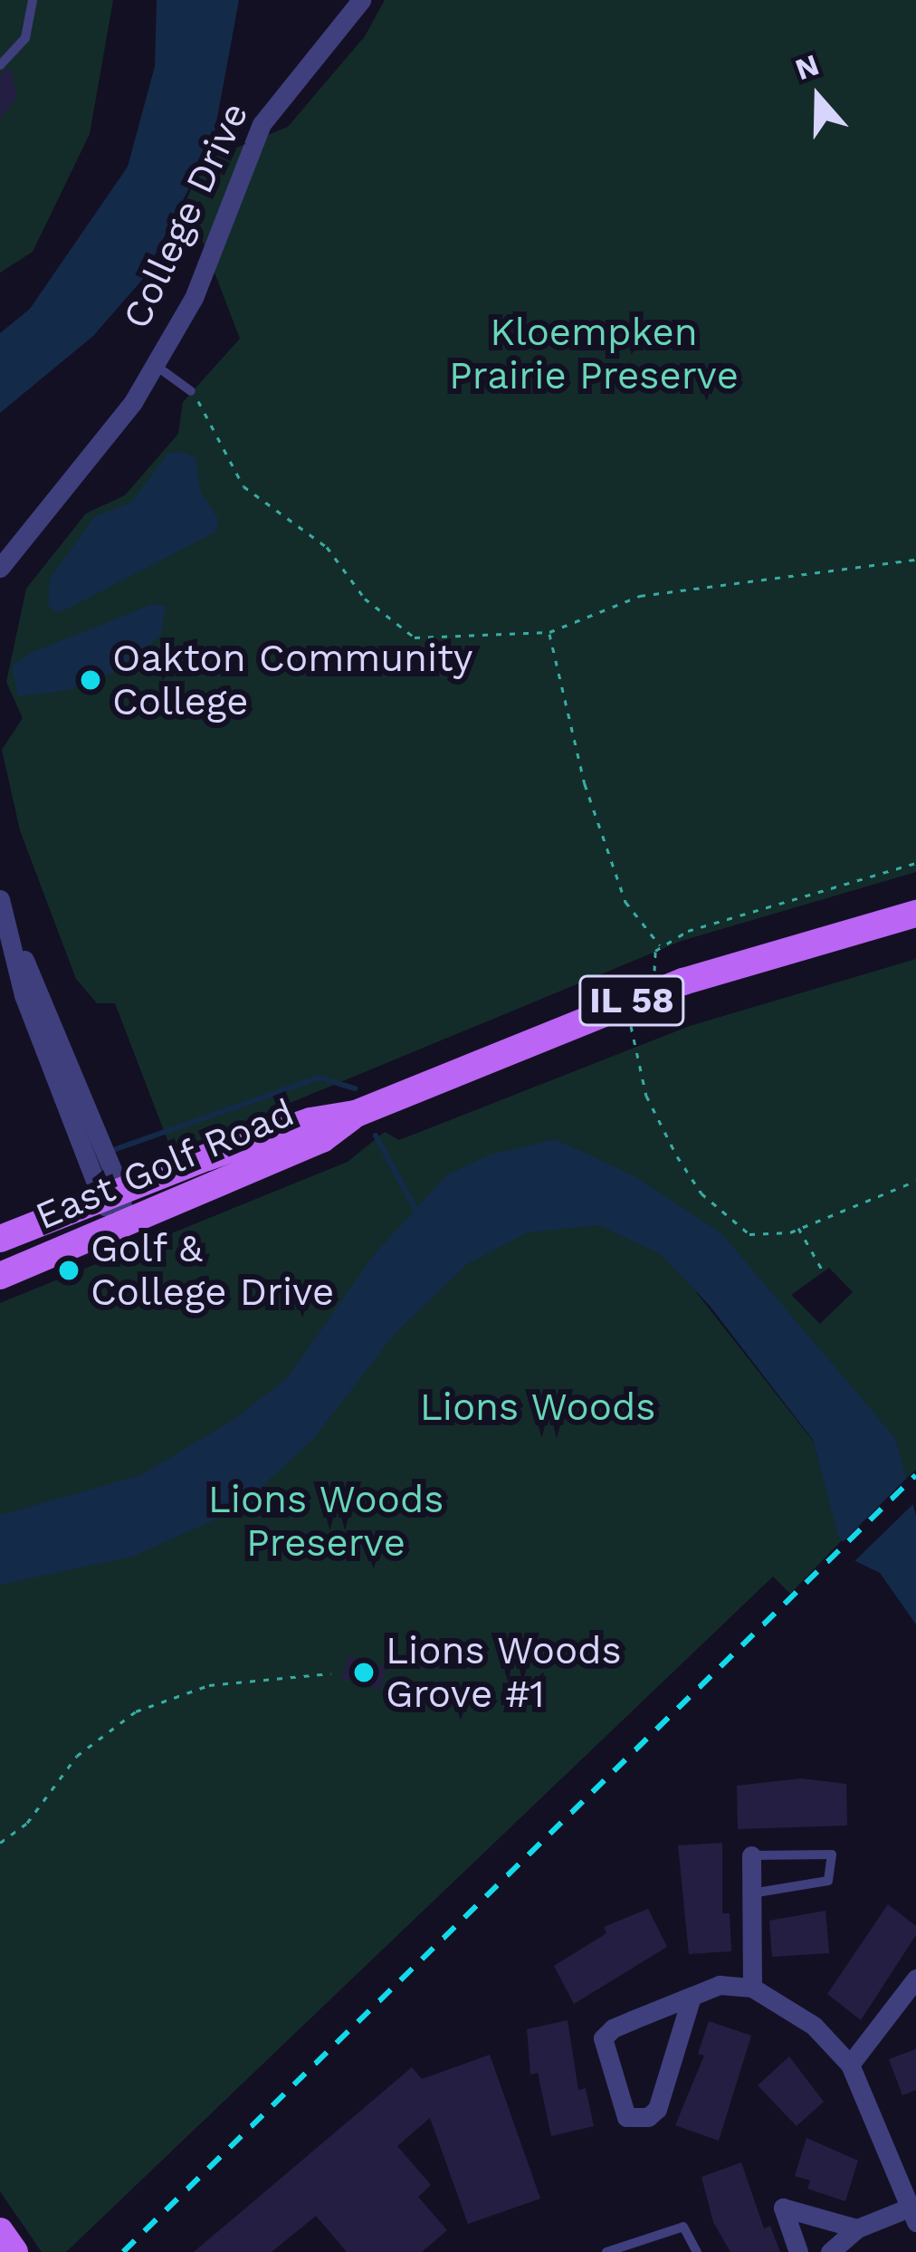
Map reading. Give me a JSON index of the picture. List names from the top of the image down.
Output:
{
  "streets": {
    "main road": ["IL 58", "East Golf Road"],
    "street": ["College Drive"]
  },
  "parks": ["Kloempken Prairie Preserve", "Lions Woods", "Lions Woods Preserve"],
  "places": ["Oakton Community College", "Golf & College Drive", "Lions Woods Grove #1"],
  "north": "top"
}
